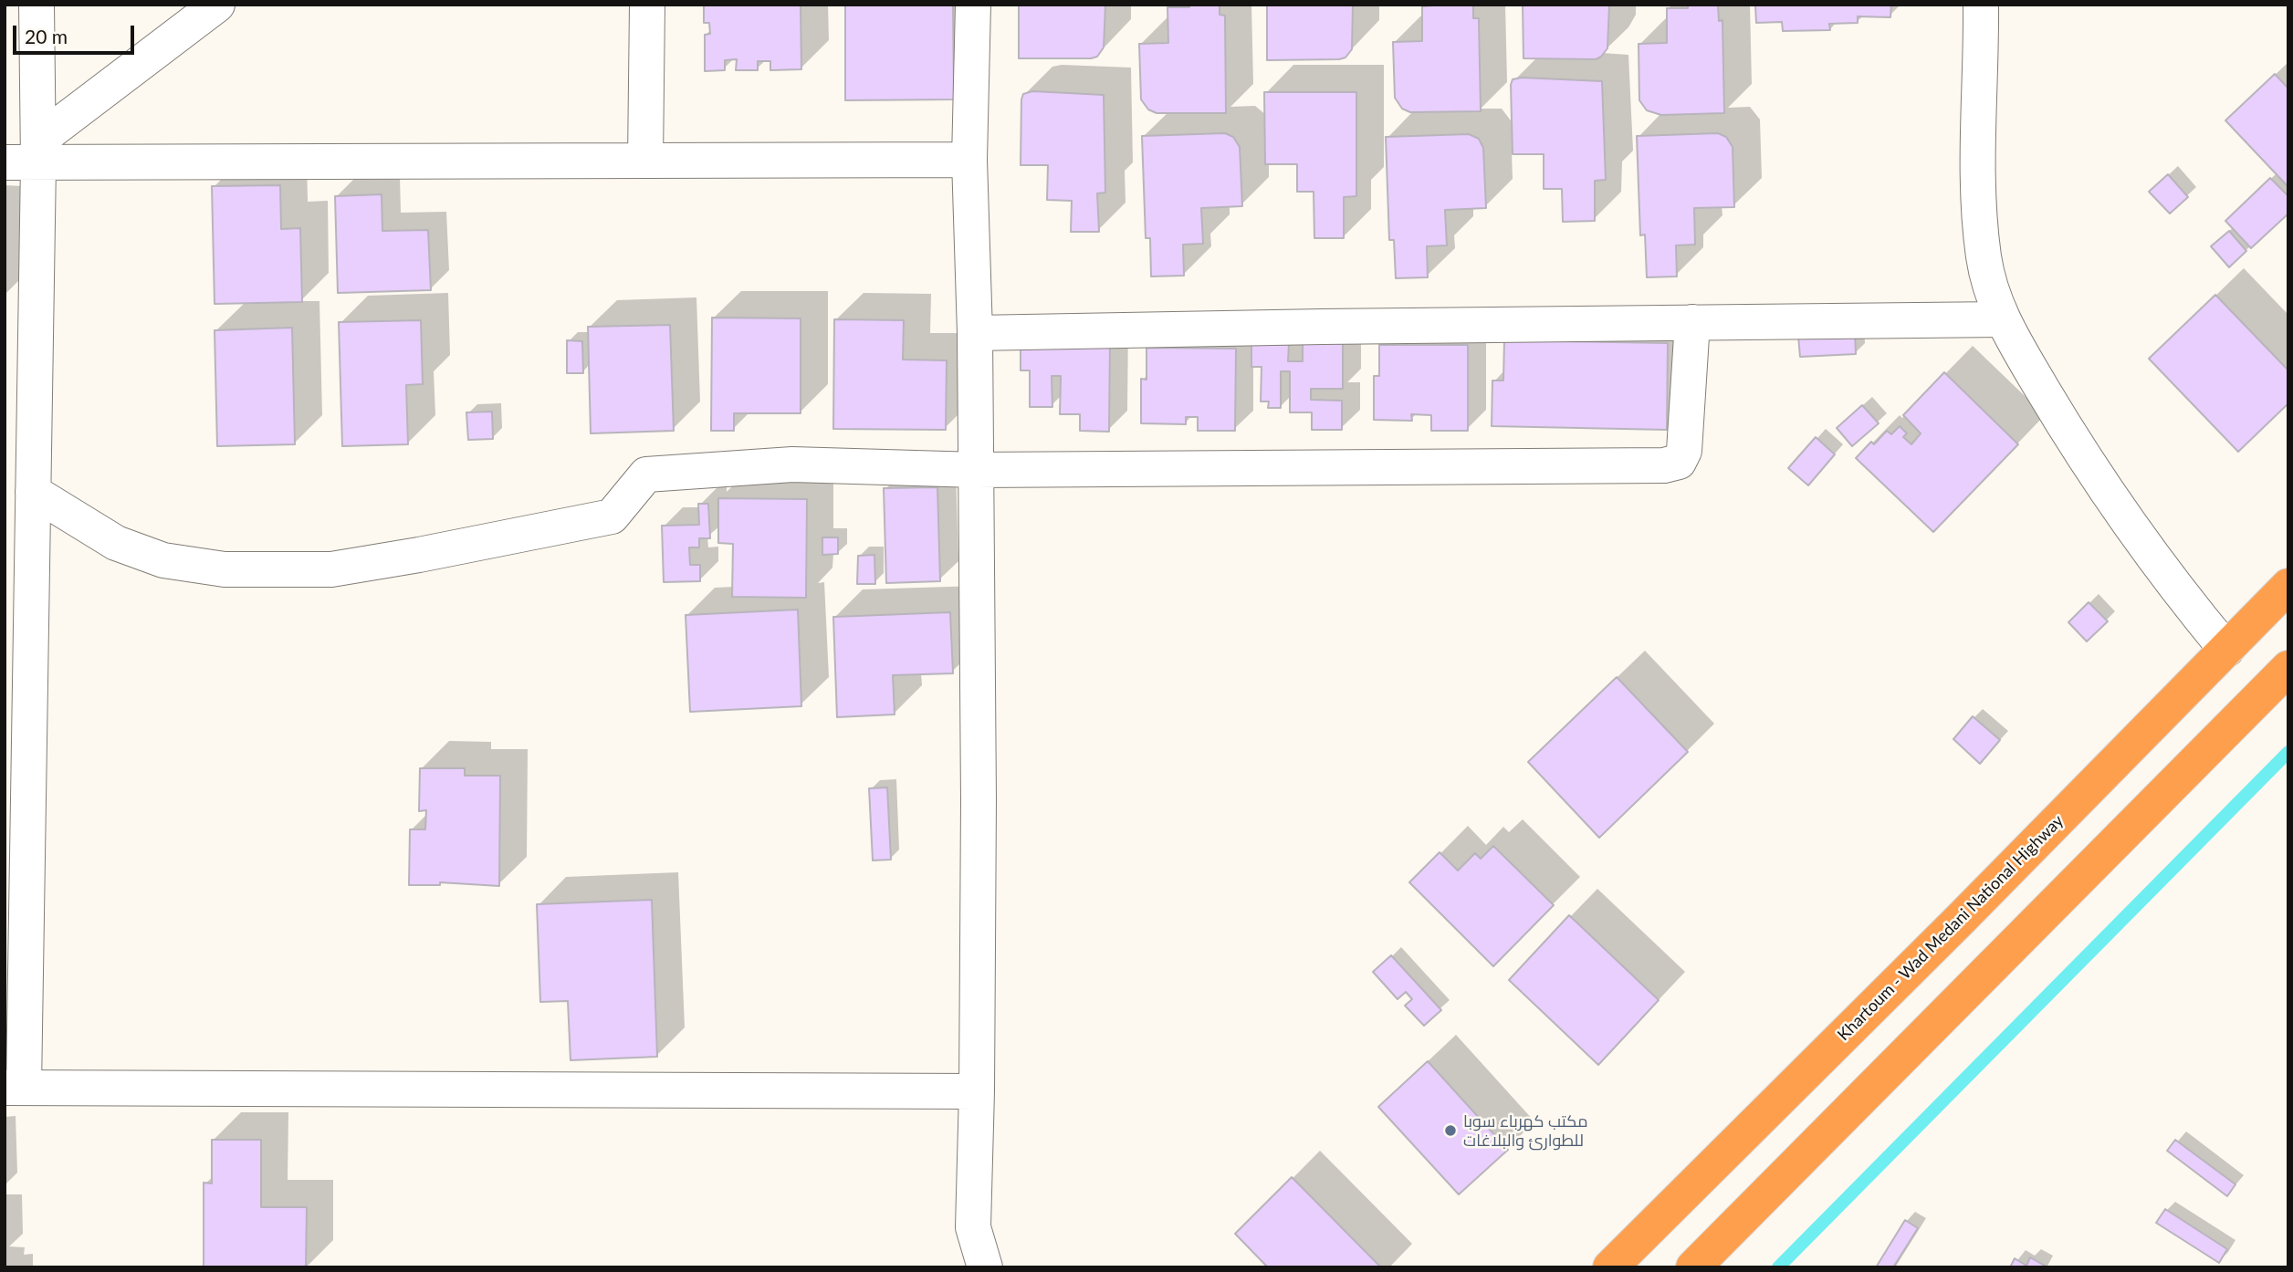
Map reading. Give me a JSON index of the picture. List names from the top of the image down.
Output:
{
  "streets": {
    "highway": ["Khartoum - Wad Medani National Highway"]
  },
  "places": ["مكتب كهرباء سوبا للطوارئ والبلاغات"],
  "scale_bar": "20 m"
}
